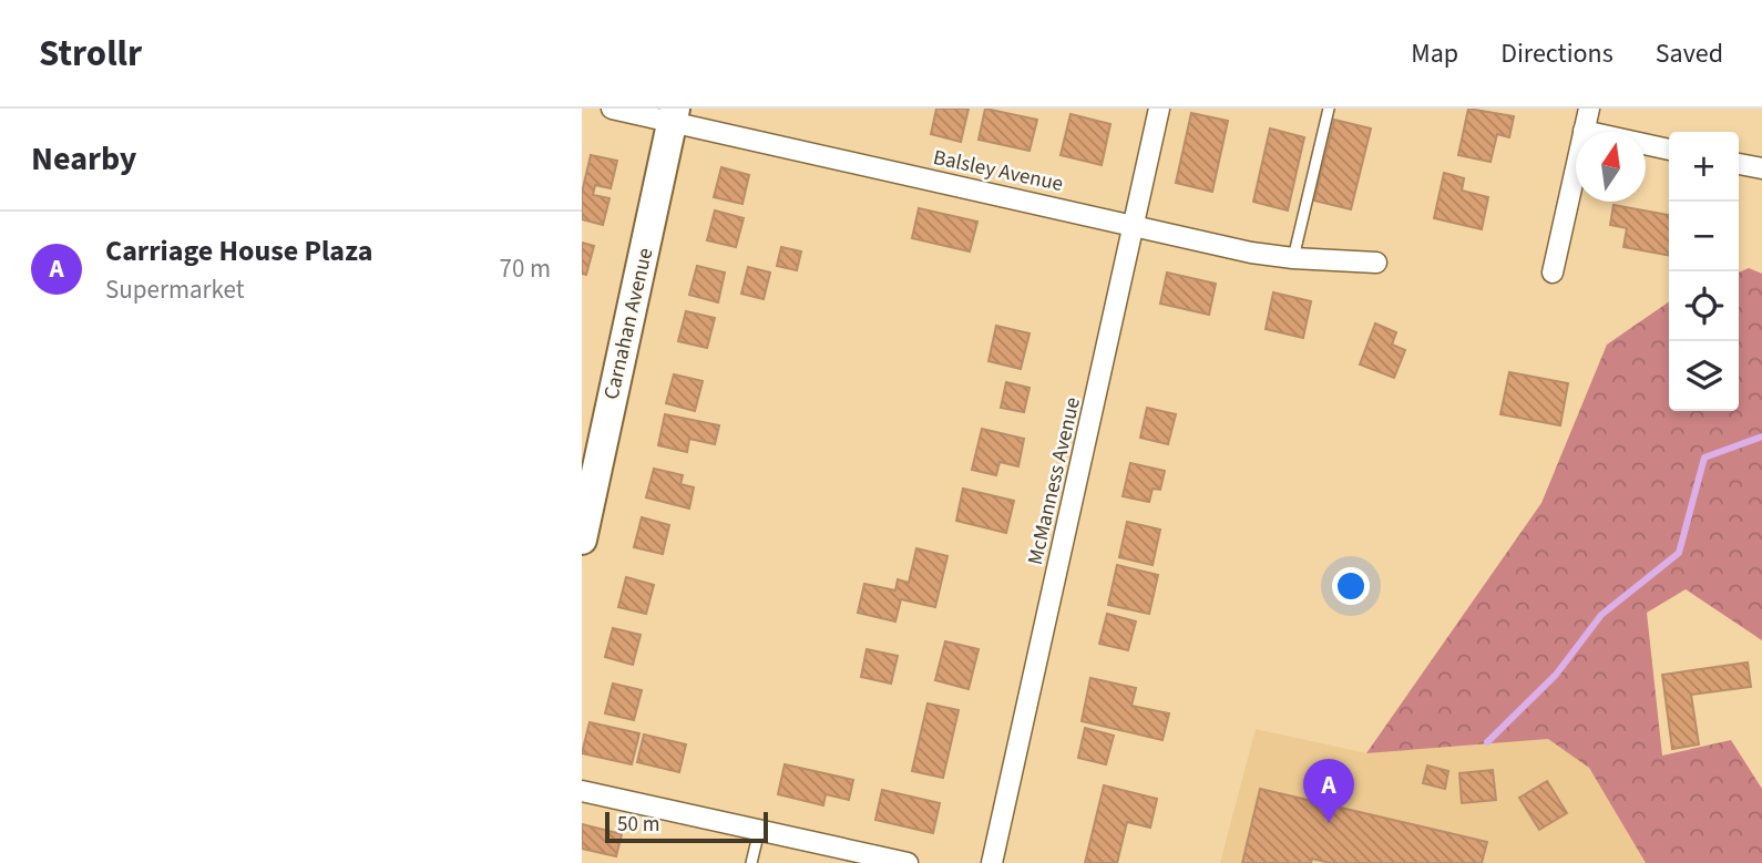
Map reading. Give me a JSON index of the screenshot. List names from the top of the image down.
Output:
{
  "streets": {
    "street": ["Balsley Avenue", "Carnahan Avenue", "McManness Avenue"]
  },
  "crossings": [
    ["Balsley Avenue", "Carnahan Avenue"],
    ["Balsley Avenue", "McManness Avenue"]
  ],
  "scale_bar": "50 m",
  "north": "top",
  "page": {
    "header": "Strollr",
    "nav": ["Map", "Directions", "Saved"],
    "heading": "Nearby",
    "map_buttons": ["+", "−"],
    "list": [
      {
        "mark": "A",
        "name": "Carriage House Plaza",
        "note": "Supermarket",
        "value": "70 m"
      }
    ],
    "pins": "A",
    "scale": "50 m"
  }
}
